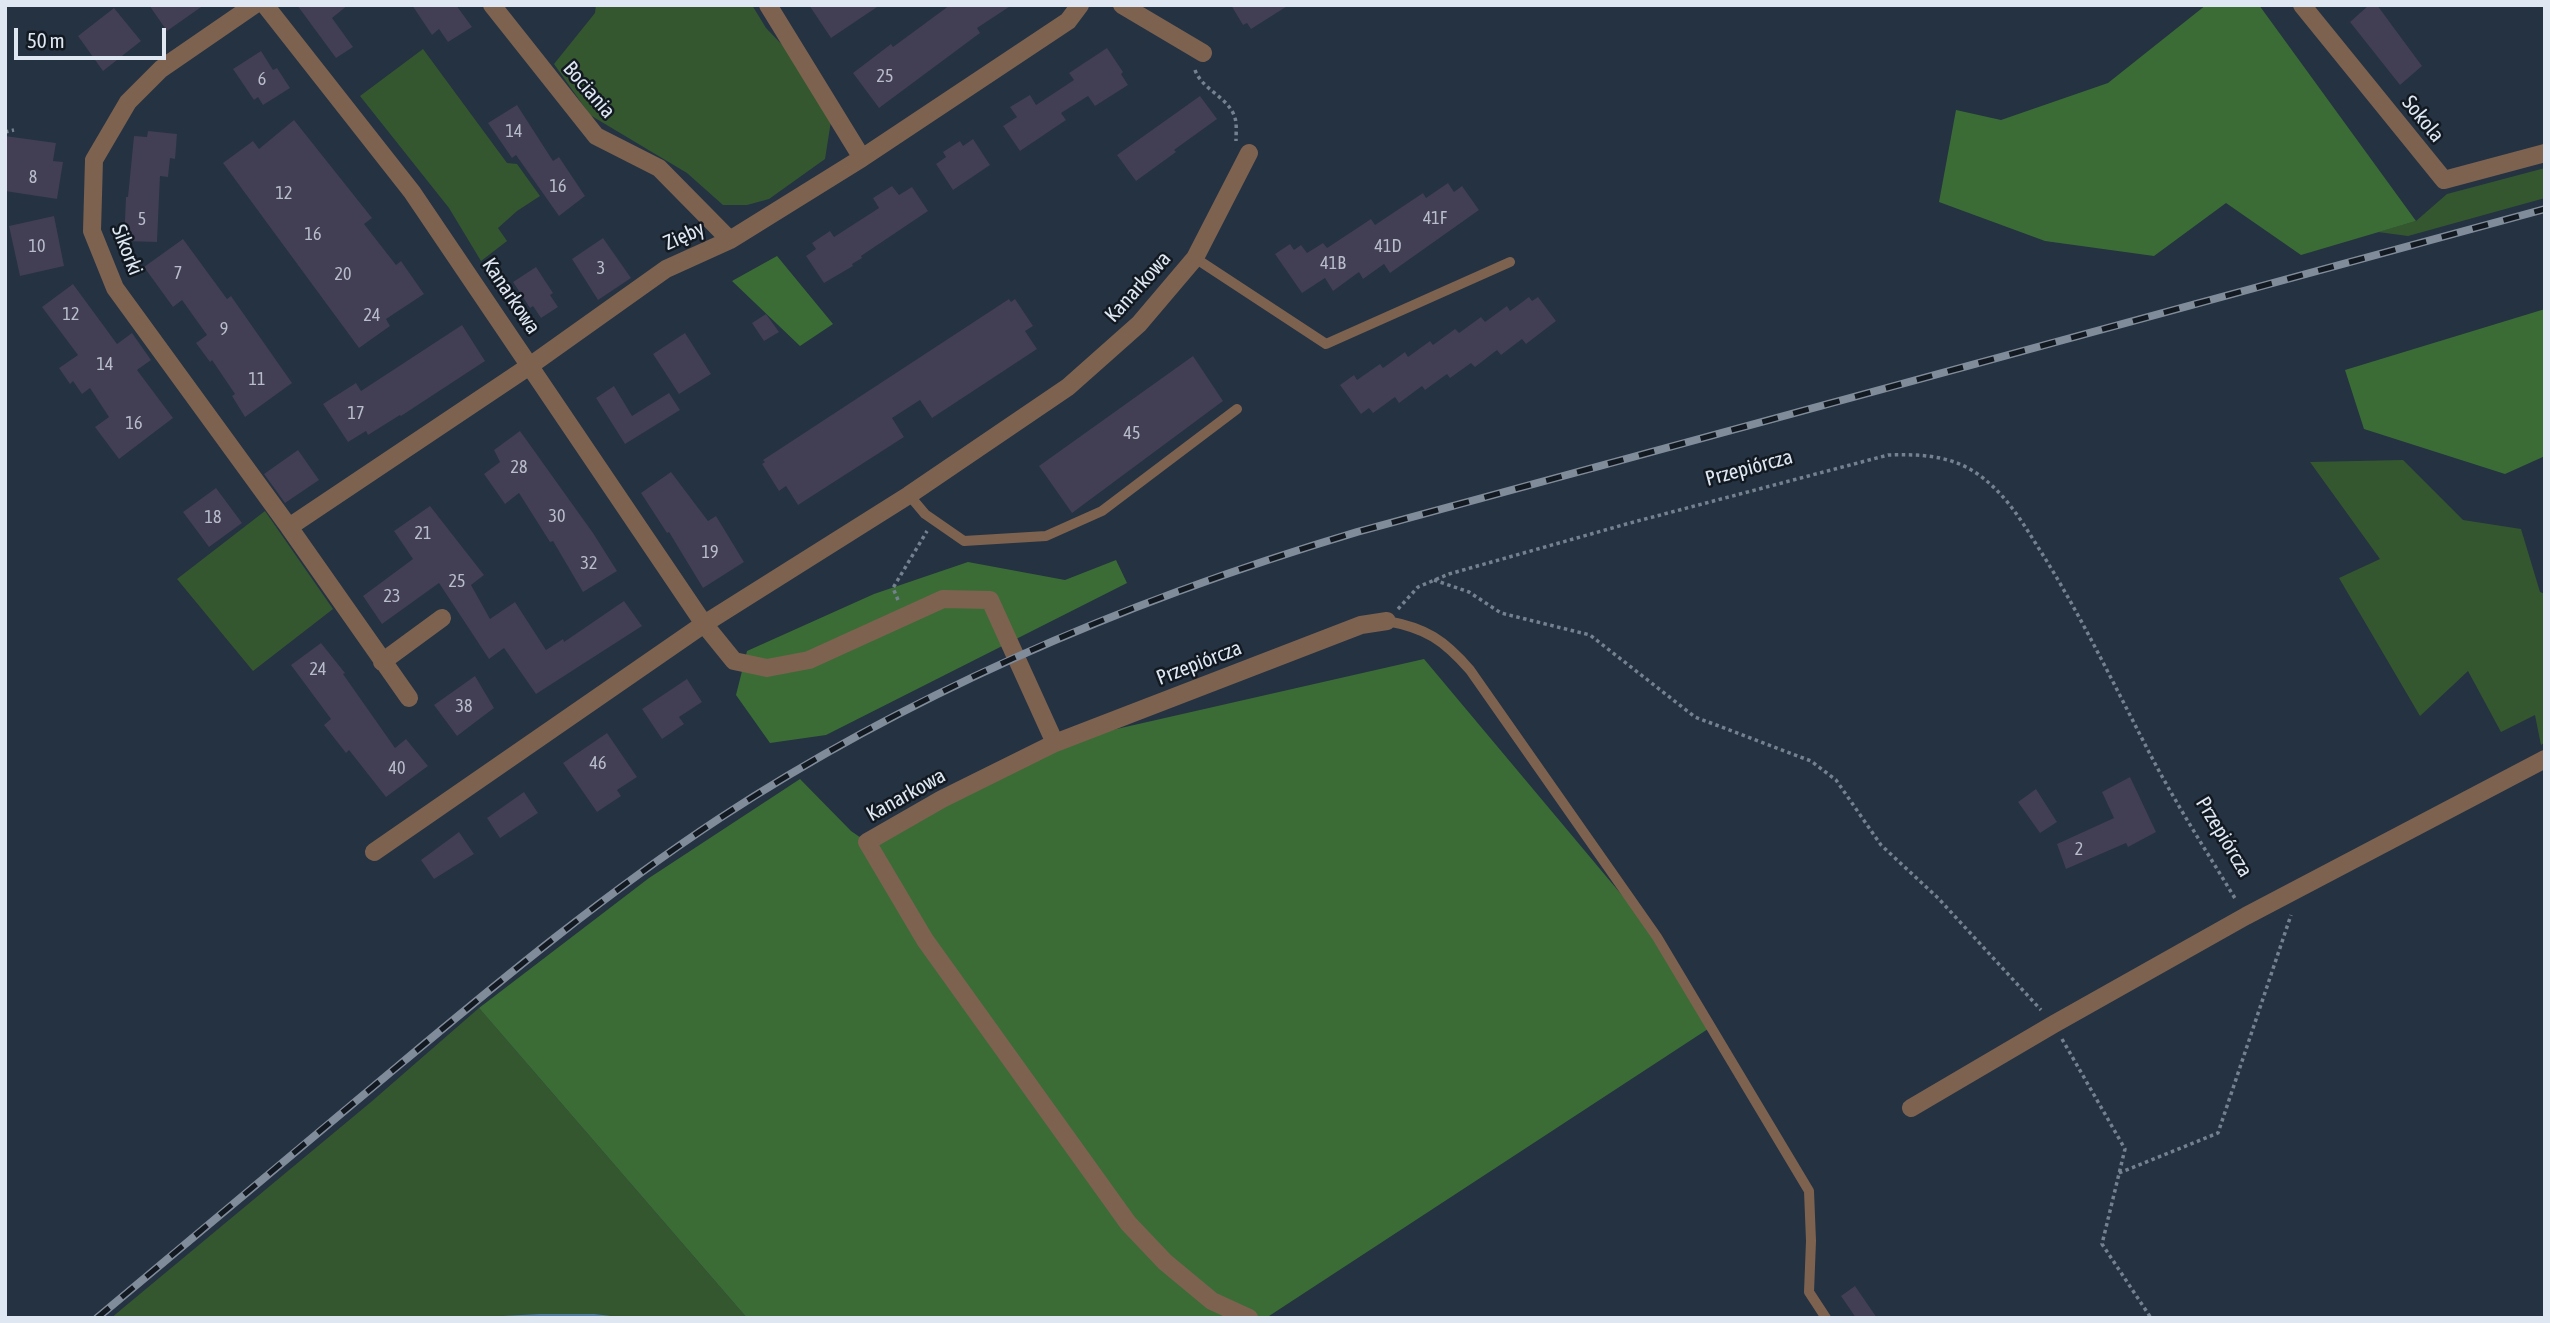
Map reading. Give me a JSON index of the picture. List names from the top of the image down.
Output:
{
  "streets": {
    "street": [
      "Bociania",
      "Sokola",
      "Zięby",
      "Sikorki",
      "Kanarkowa",
      "Przepiórcza"
    ]
  },
  "crossings": [
    ["Bociania", "Zięby"],
    ["Zięby", "Kanarkowa"],
    ["Kanarkowa", "Przepiórcza"]
  ],
  "house_numbers": [
    "25",
    "6",
    "14",
    "8",
    "16",
    "12",
    "41F",
    "5",
    "16",
    "10",
    "41D",
    "41B",
    "3",
    "7",
    "20",
    "12",
    "24",
    "9",
    "14",
    "11",
    "17",
    "16",
    "45",
    "28",
    "30",
    "18",
    "21",
    "19",
    "32",
    "25",
    "23",
    "24",
    "38",
    "46",
    "40",
    "2"
  ],
  "scale_bar": "50 m"
}
